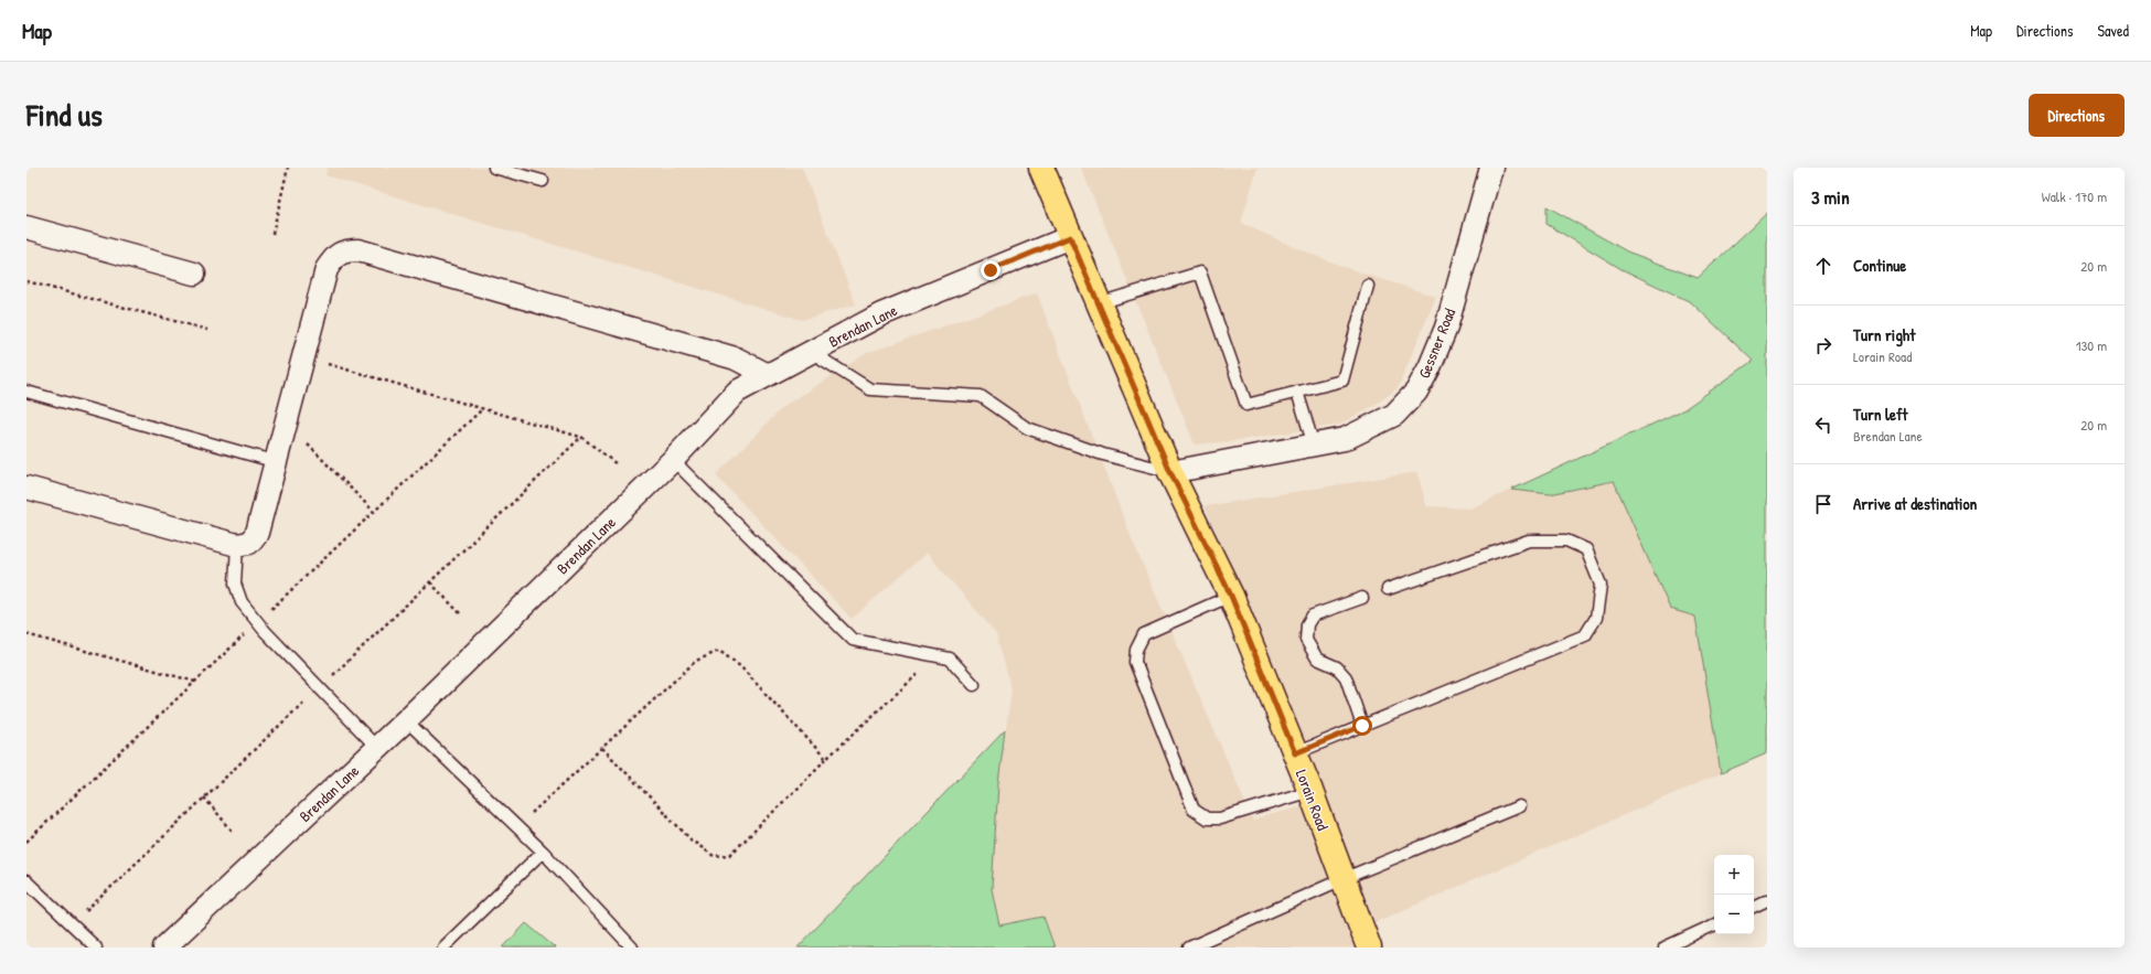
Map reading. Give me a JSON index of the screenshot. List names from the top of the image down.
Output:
{
  "streets": {
    "main road": ["Lorain Road"],
    "street": ["Brendan Lane", "Gessner Road"]
  },
  "crossings": [
    ["Brendan Lane", "Lorain Road"],
    ["Gessner Road", "Lorain Road"]
  ],
  "page": {
    "header": "Map",
    "nav": ["Map", "Directions", "Saved"],
    "title": "Find us",
    "buttons": "Directions",
    "heading": ["3 min", "Walk · 170 m"],
    "list": [
      ["Continue", "20 m"],
      ["Turn right", "Lorain Road", "130 m"],
      ["Turn left", "Brendan Lane", "20 m"],
      "Arrive at destination"
    ],
    "map_buttons": ["+", "−"]
  }
}
